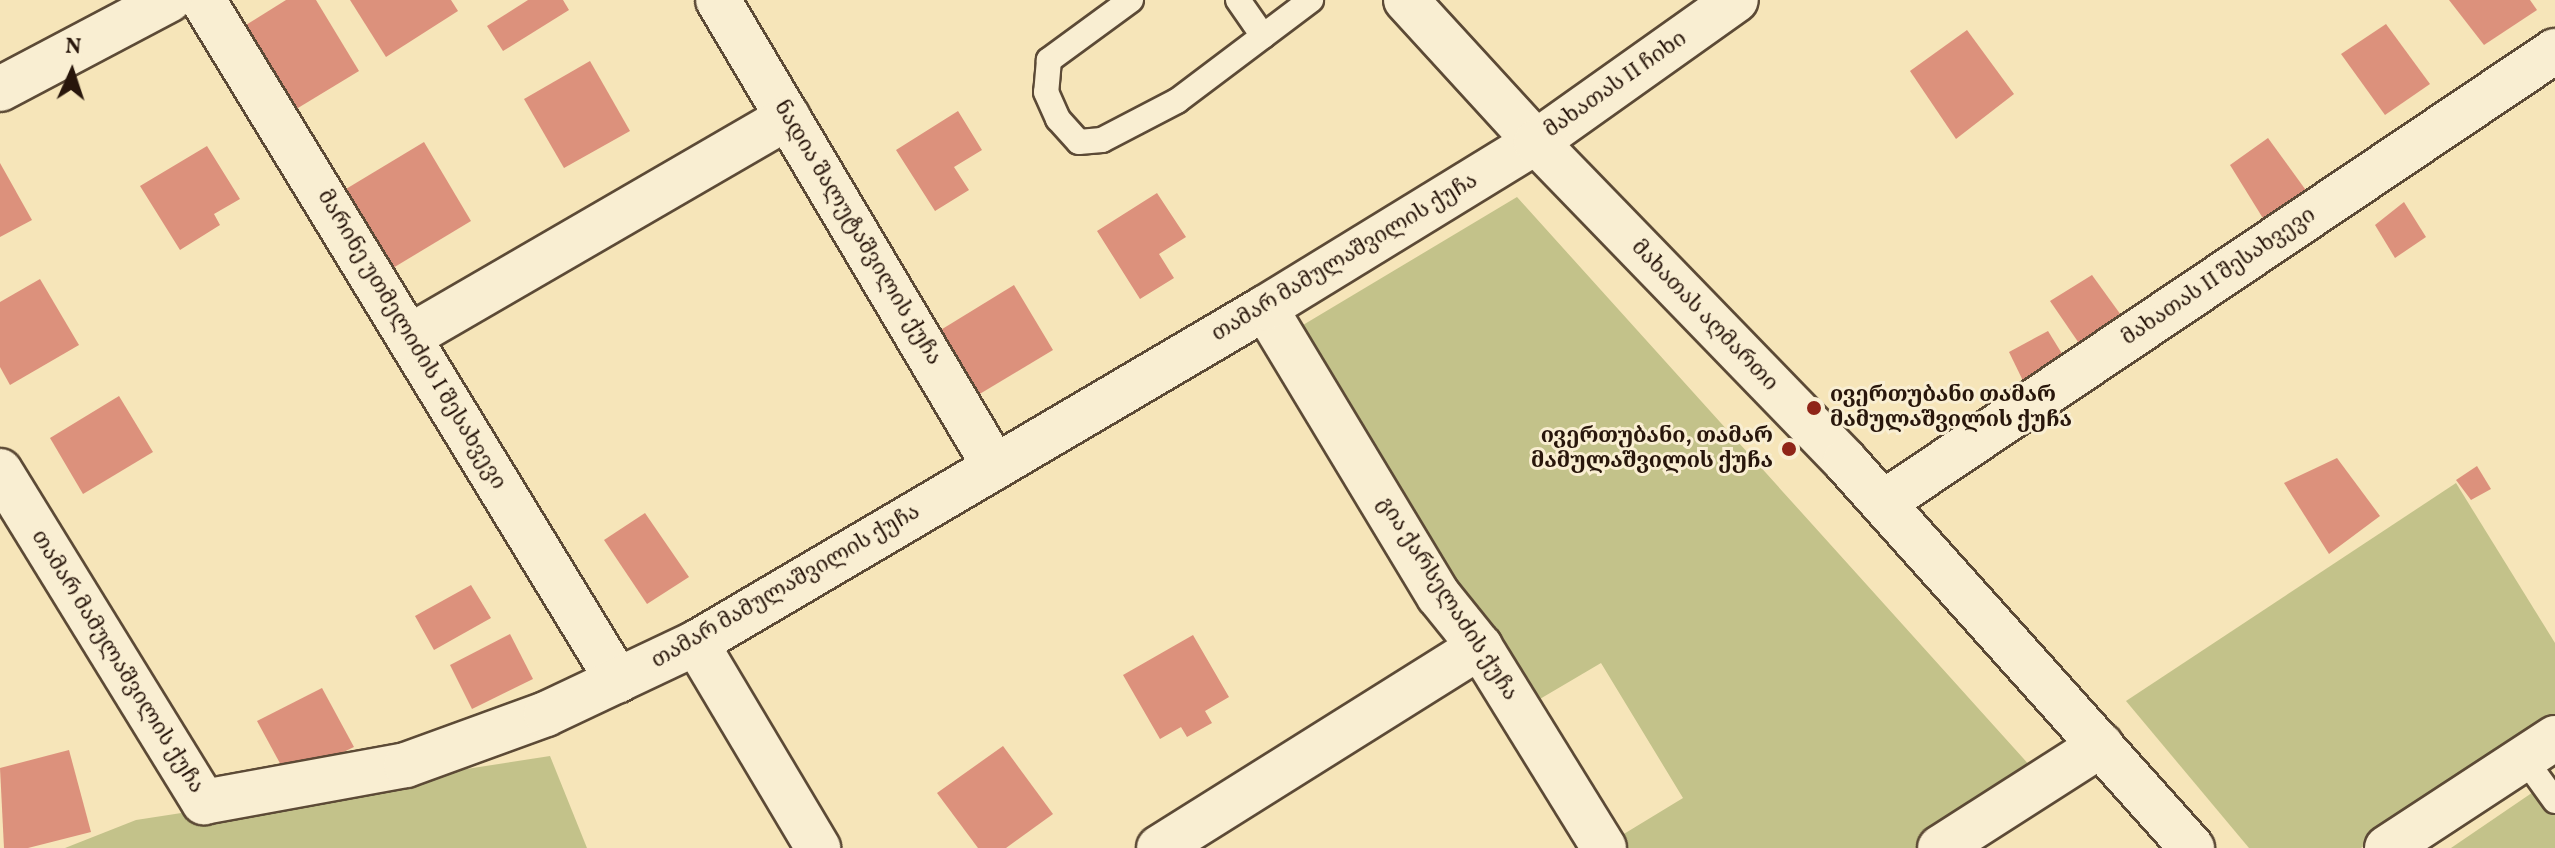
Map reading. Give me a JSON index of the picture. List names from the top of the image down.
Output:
{
  "streets": {
    "street": [
      "მახათას II ჩიხი",
      "ნადია შალუტაშვილის ქუჩა",
      "თამარ მამულაშვილის ქუჩა",
      "მახათას II შესახვევი",
      "მახათას აღმართი",
      "მარინე უთმელიძის I შესახვევი",
      "გია ქარსელაძის ქუჩა"
    ]
  },
  "crossings": [
    ["მახათას II ჩიხი", "თამარ მამულაშვილის ქუჩა"],
    ["მახათას II ჩიხი", "მახათას აღმართი"],
    ["ნადია შალუტაშვილის ქუჩა", "თამარ მამულაშვილის ქუჩა"],
    ["თამარ მამულაშვილის ქუჩა", "მახათას აღმართი"],
    ["თამარ მამულაშვილის ქუჩა", "მარინე უთმელიძის I შესახვევი"],
    ["თამარ მამულაშვილის ქუჩა", "გია ქარსელაძის ქუჩა"],
    ["მახათას II შესახვევი", "მახათას აღმართი"]
  ],
  "places": ["ივერთუბანი თამარ მამულაშვილის ქუჩა", "ივერთუბანი, თამარ მამულაშვილის ქუჩა"],
  "north": "top"
}
